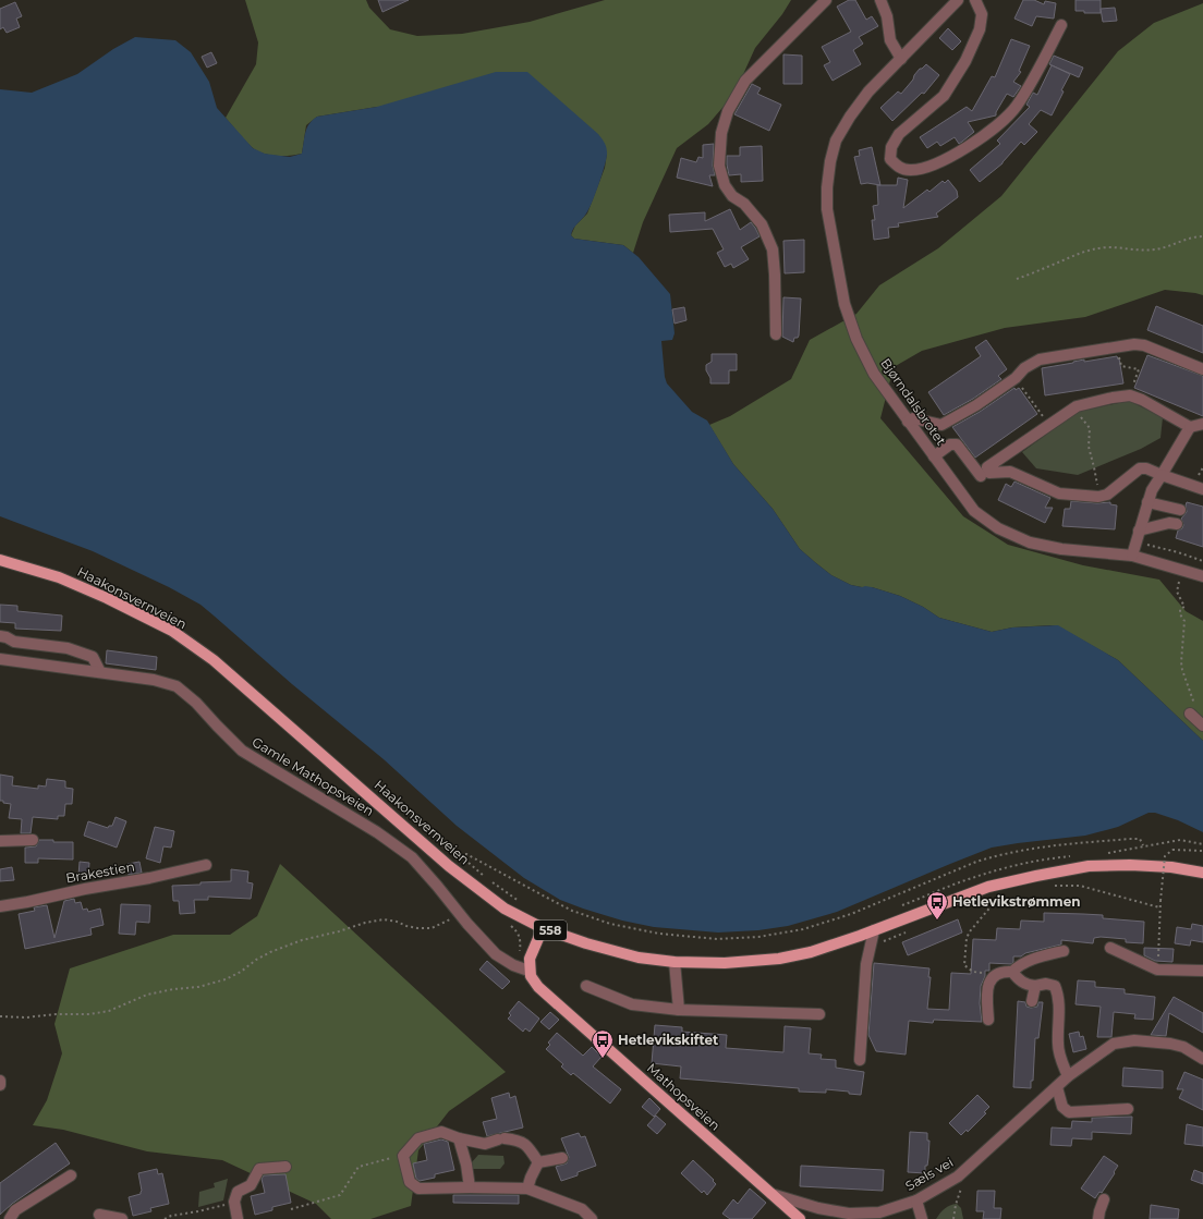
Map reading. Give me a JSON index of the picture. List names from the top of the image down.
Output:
{
  "streets": {
    "main road": ["Haakonsvernveien", "558", "Mathopsveien"],
    "street": [
      "Bjørndalsbrotet",
      "Gamle Mathopsveien",
      "Brakestien",
      "Sæls vei"
    ]
  },
  "crossings": [
    ["Gamle Mathopsveien", "Mathopsveien"],
    ["Mathopsveien", "Sæls vei"]
  ],
  "places": {
    "bus stop": ["Hetlevikstrømmen", "Hetlevikskiftet"]
  }
}
